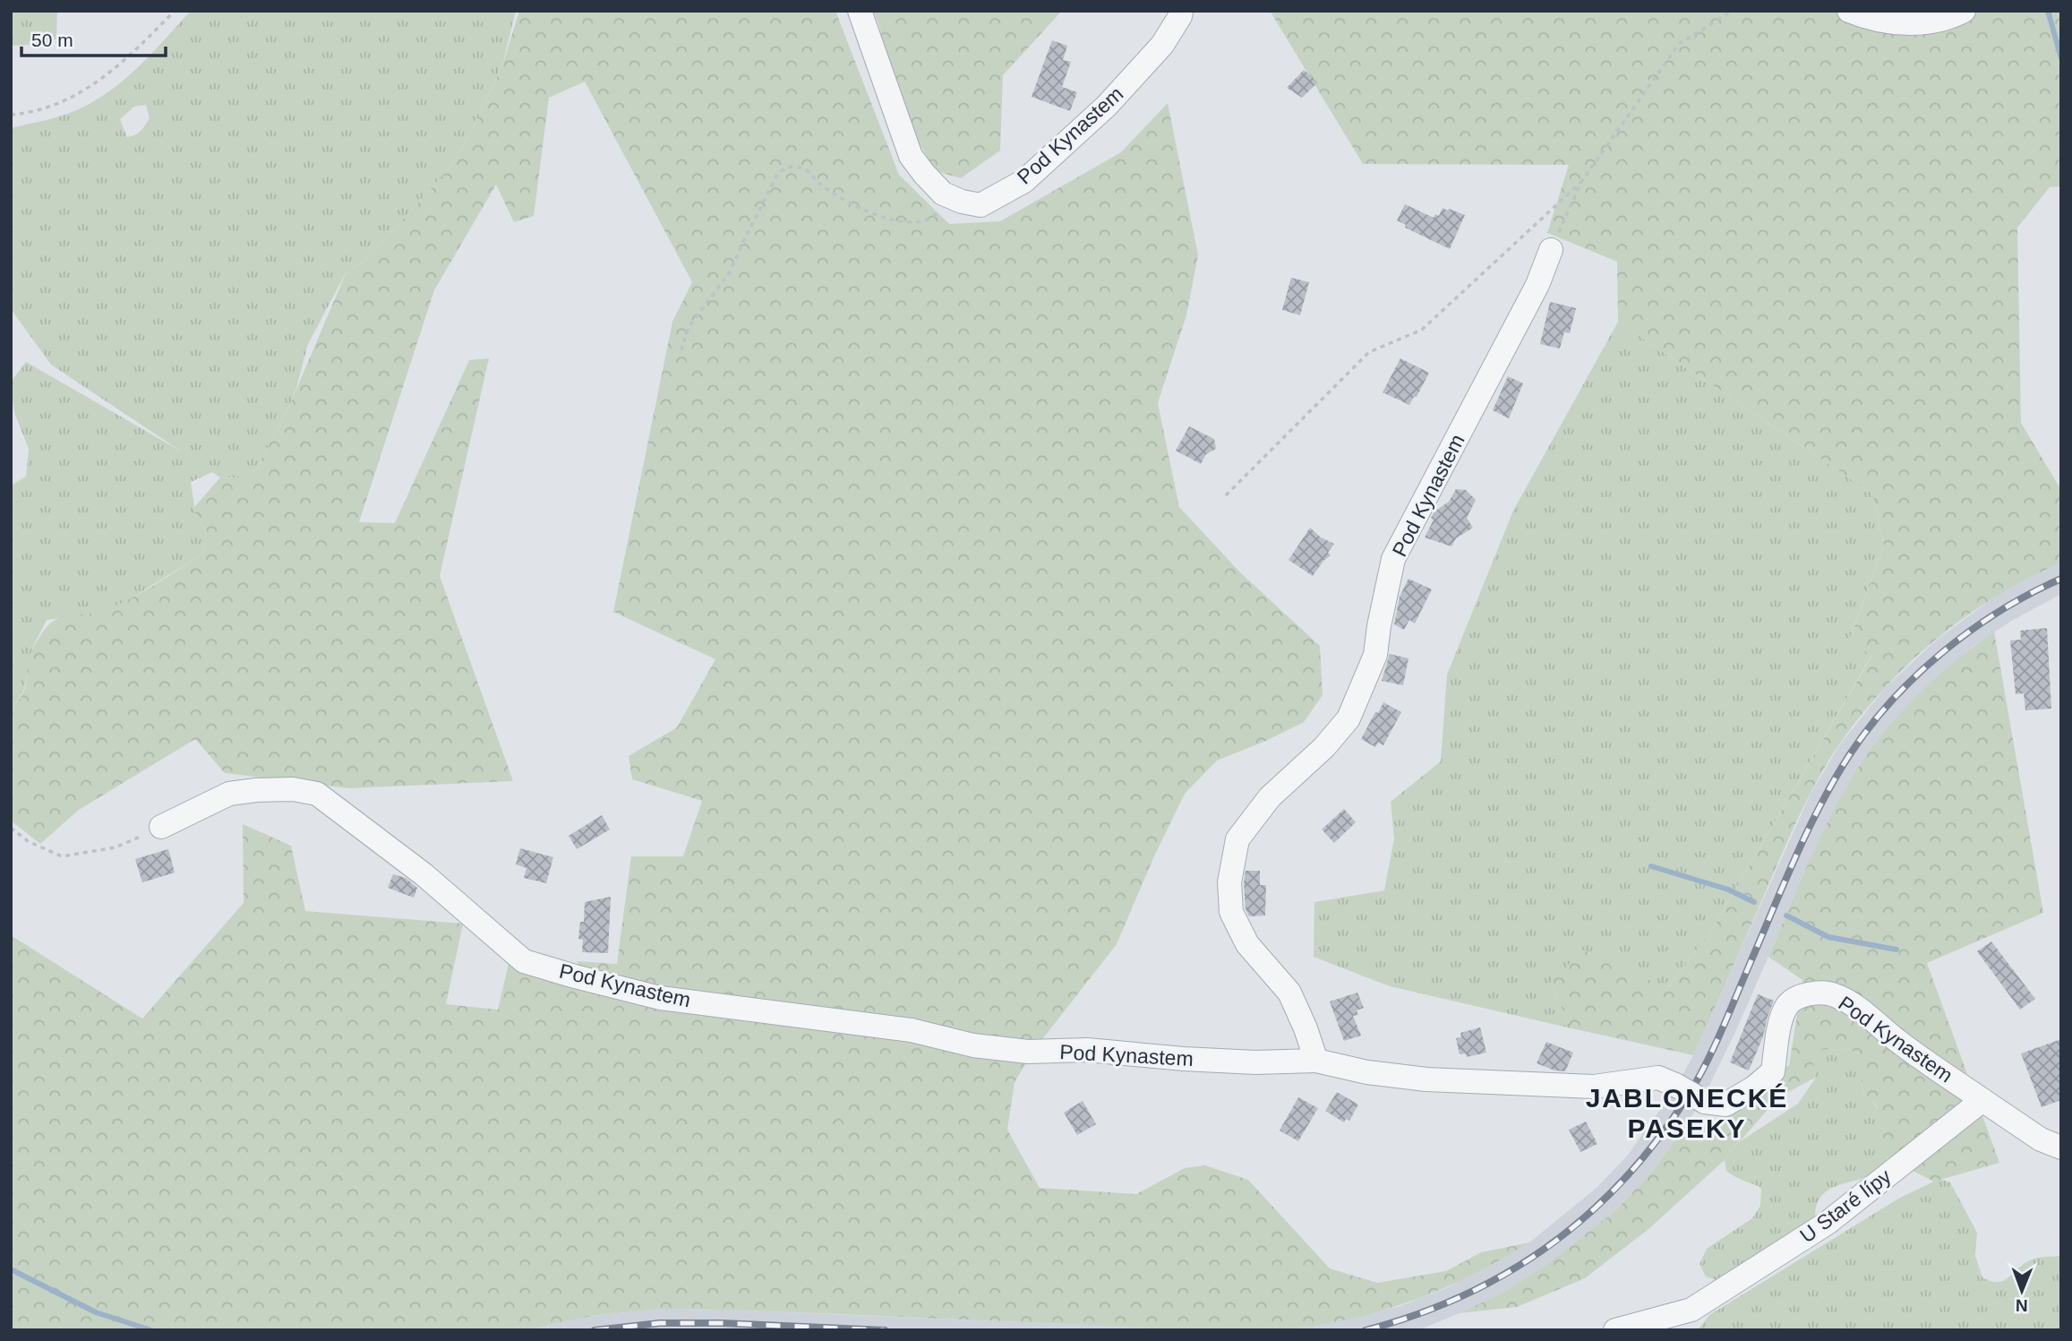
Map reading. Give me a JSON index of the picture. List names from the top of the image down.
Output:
{
  "streets": {
    "street": ["Pod Kynastem", "U Staré lípy"]
  },
  "crossings": [
    ["Pod Kynastem", "U Staré lípy"]
  ],
  "districts": ["JABLONECKÉ PASEKY"],
  "scale_bar": "50 m",
  "north": "bottom"
}
